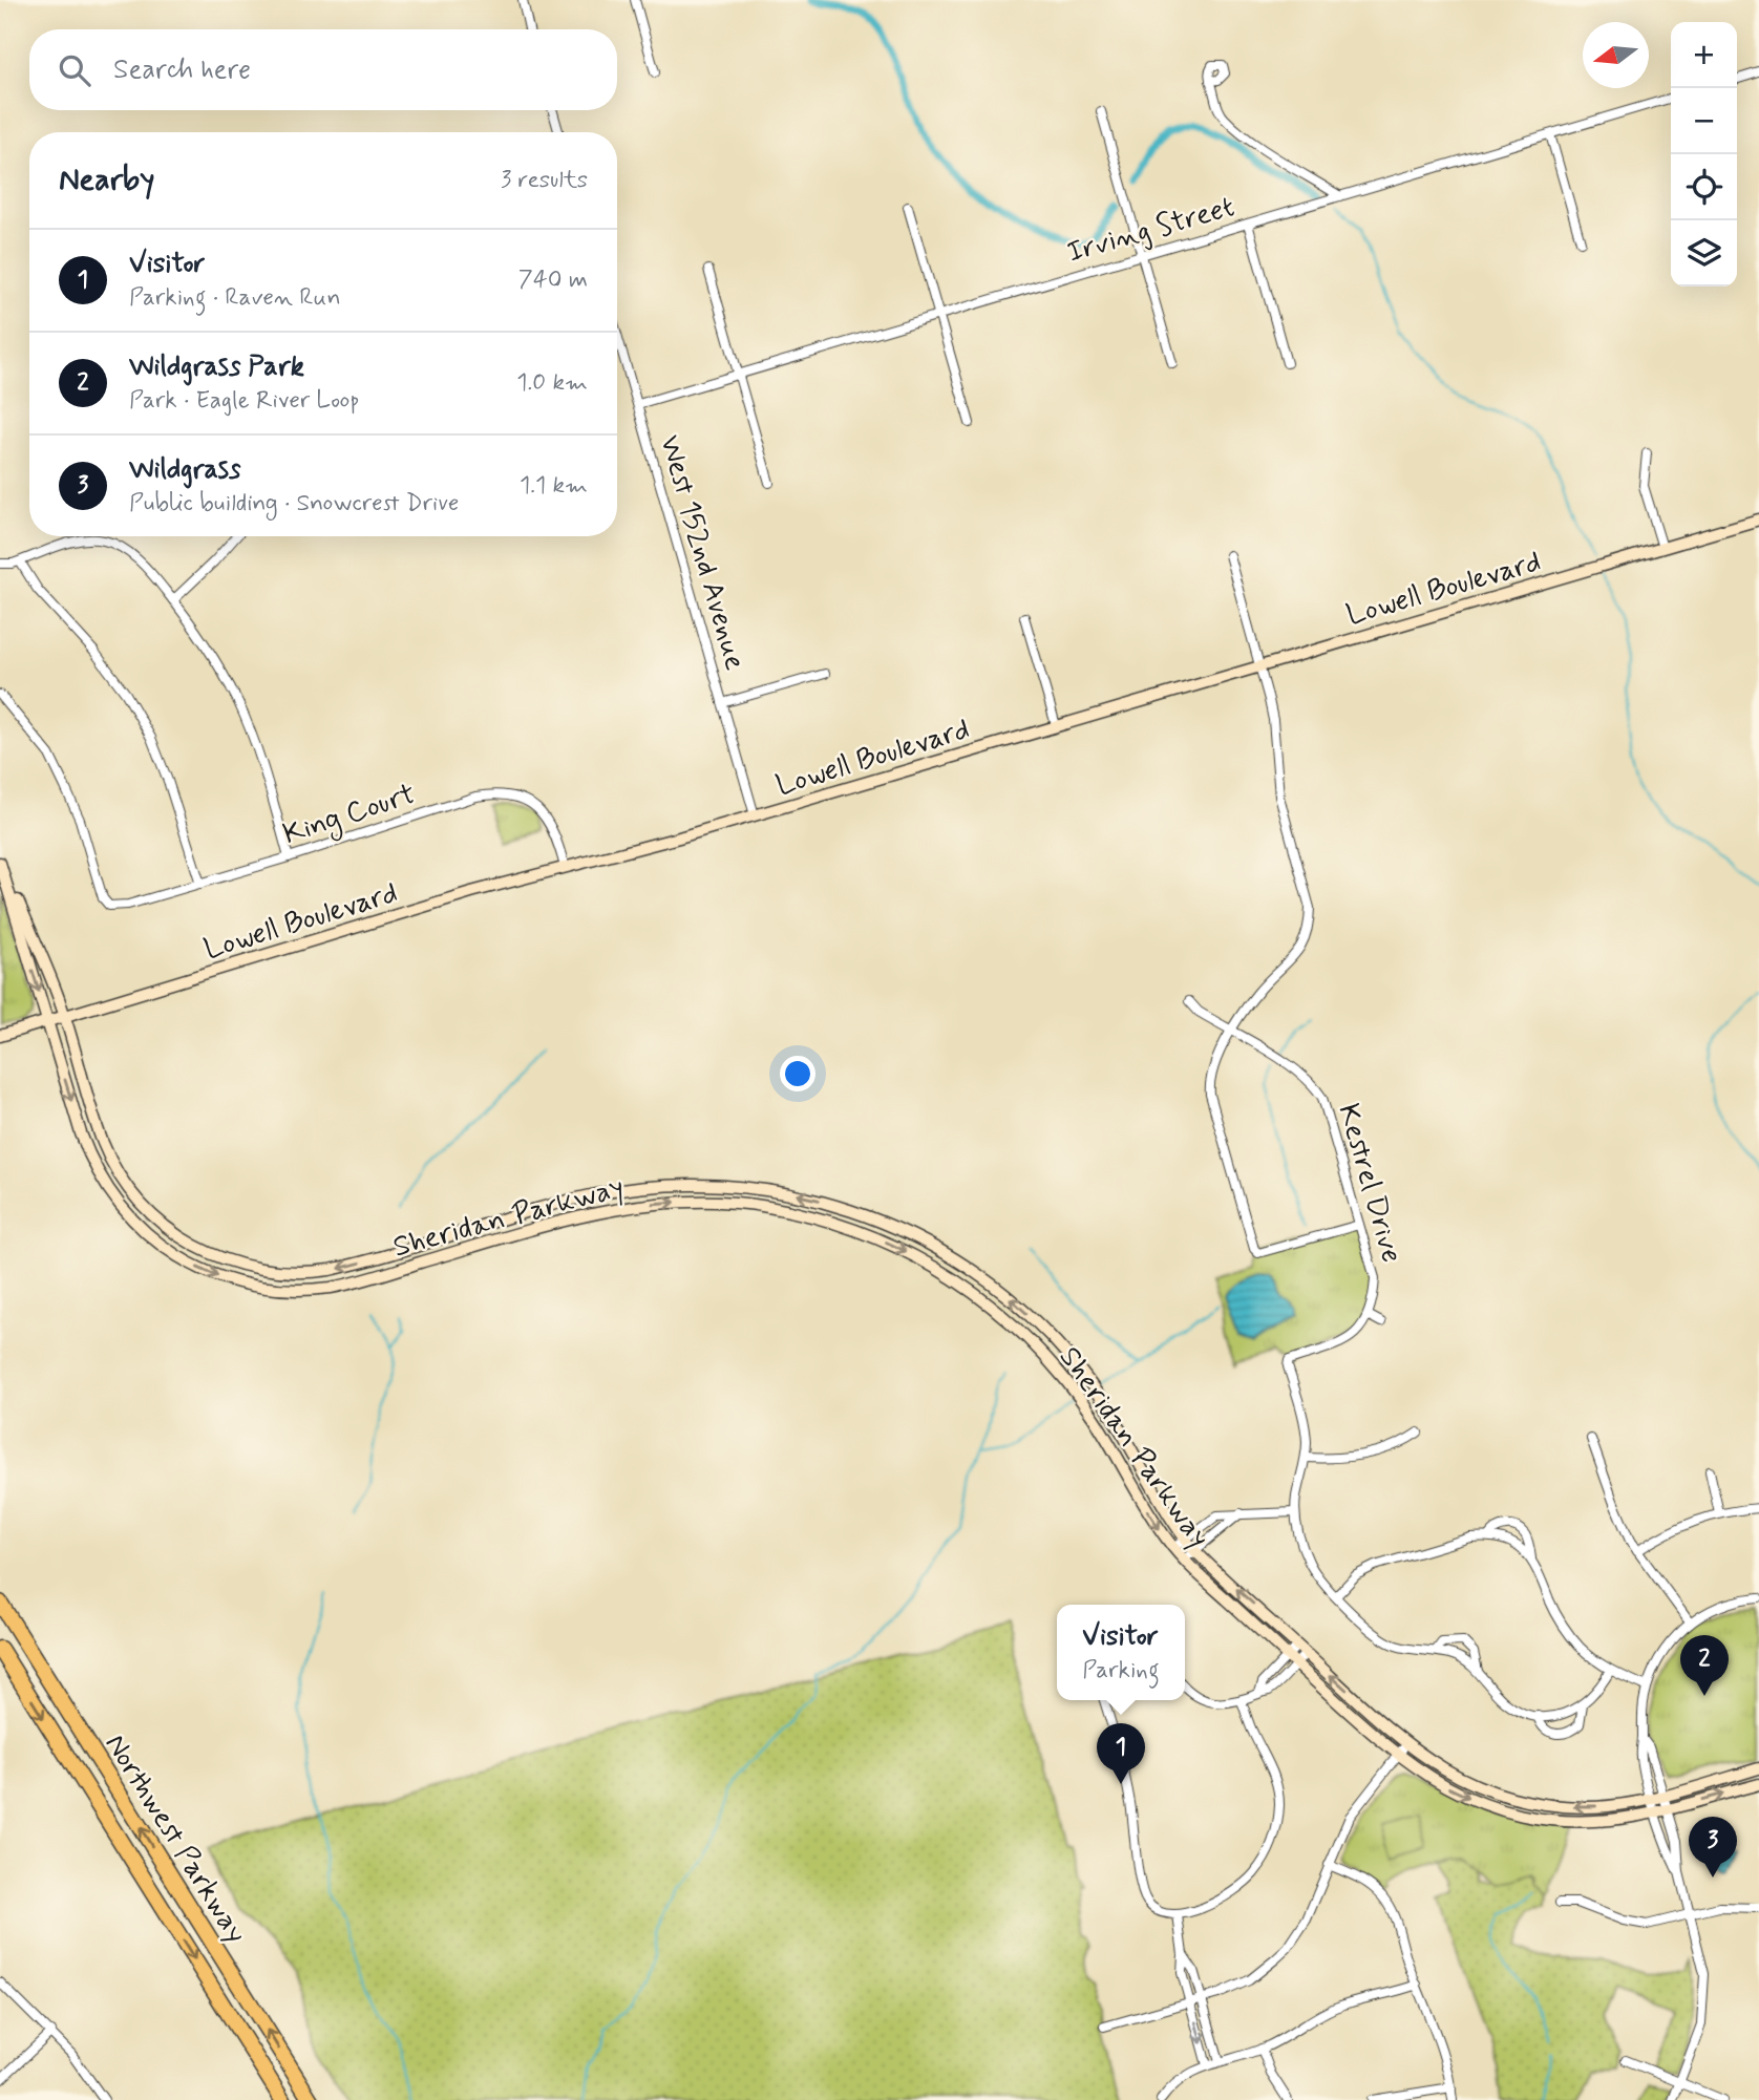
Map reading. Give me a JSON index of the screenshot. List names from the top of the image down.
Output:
{
  "streets": {
    "highway": ["Northwest Parkway"],
    "main road": ["Lowell Boulevard", "Sheridan Parkway"],
    "street": [
      "Irving Street",
      "West 152nd Avenue",
      "King Court",
      "Kestrel Drive"
    ]
  },
  "crossings": [
    ["Irving Street", "West 152nd Avenue"],
    ["West 152nd Avenue", "Lowell Boulevard"],
    ["Lowell Boulevard", "King Court"],
    ["Lowell Boulevard", "Sheridan Parkway"]
  ],
  "north": "left",
  "page": {
    "map_buttons": ["+", "−"],
    "search": "Search here",
    "heading": ["Nearby", "3 results"],
    "list": [
      {
        "mark": "1",
        "name": "Visitor",
        "note": "Parking · Raven Run",
        "value": "740 m"
      },
      {
        "mark": "2",
        "name": "Wildgrass Park",
        "note": "Park · Eagle River Loop",
        "value": "1.0 km"
      },
      {
        "mark": "3",
        "name": "Wildgrass",
        "note": "Public building · Snowcrest Drive",
        "value": "1.1 km"
      }
    ],
    "popup": ["Visitor", "Parking"],
    "pins": ["2", "1", "3"]
  }
}
